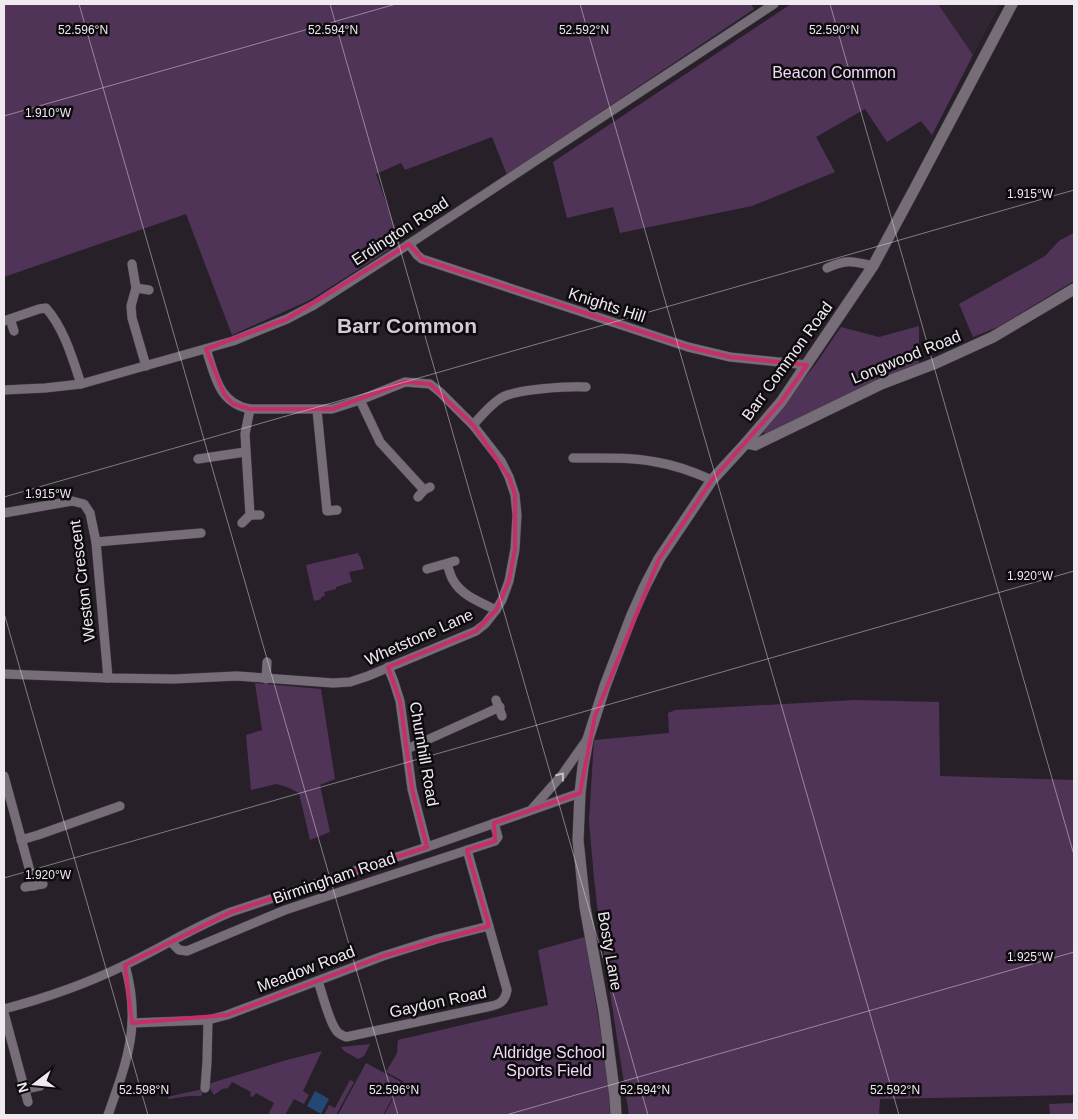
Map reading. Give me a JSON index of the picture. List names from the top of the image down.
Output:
{
  "streets": {
    "main road": ["Longwood Road", "Barr Common Road", "Bosty Lane"],
    "street": [
      "Erdington Road",
      "Knights Hill",
      "Weston Crescent",
      "Whetstone Lane",
      "Churnhill Road",
      "Birmingham Road",
      "Meadow Road",
      "Gaydon Road"
    ]
  },
  "crossings": [
    ["Erdington Road", "Knights Hill"],
    ["Erdington Road", "Whetstone Lane"],
    ["Knights Hill", "Barr Common Road"],
    ["Longwood Road", "Barr Common Road"],
    ["Barr Common Road", "Birmingham Road"],
    ["Barr Common Road", "Bosty Lane"],
    ["Weston Crescent", "Whetstone Lane"],
    ["Whetstone Lane", "Churnhill Road"],
    ["Churnhill Road", "Birmingham Road"],
    ["Birmingham Road", "Bosty Lane"],
    ["Birmingham Road", "Gaydon Road"],
    ["Meadow Road", "Gaydon Road"]
  ],
  "districts": ["Barr Common"],
  "parks": ["Beacon Common", "Aldridge School Sports Field"],
  "north": "left",
  "coordinates": [
    "52.596°N",
    "52.594°N",
    "52.592°N",
    "52.590°N",
    "1.910°W",
    "1.915°W",
    "1.920°W",
    "1.925°W",
    "52.598°N"
  ]
}
